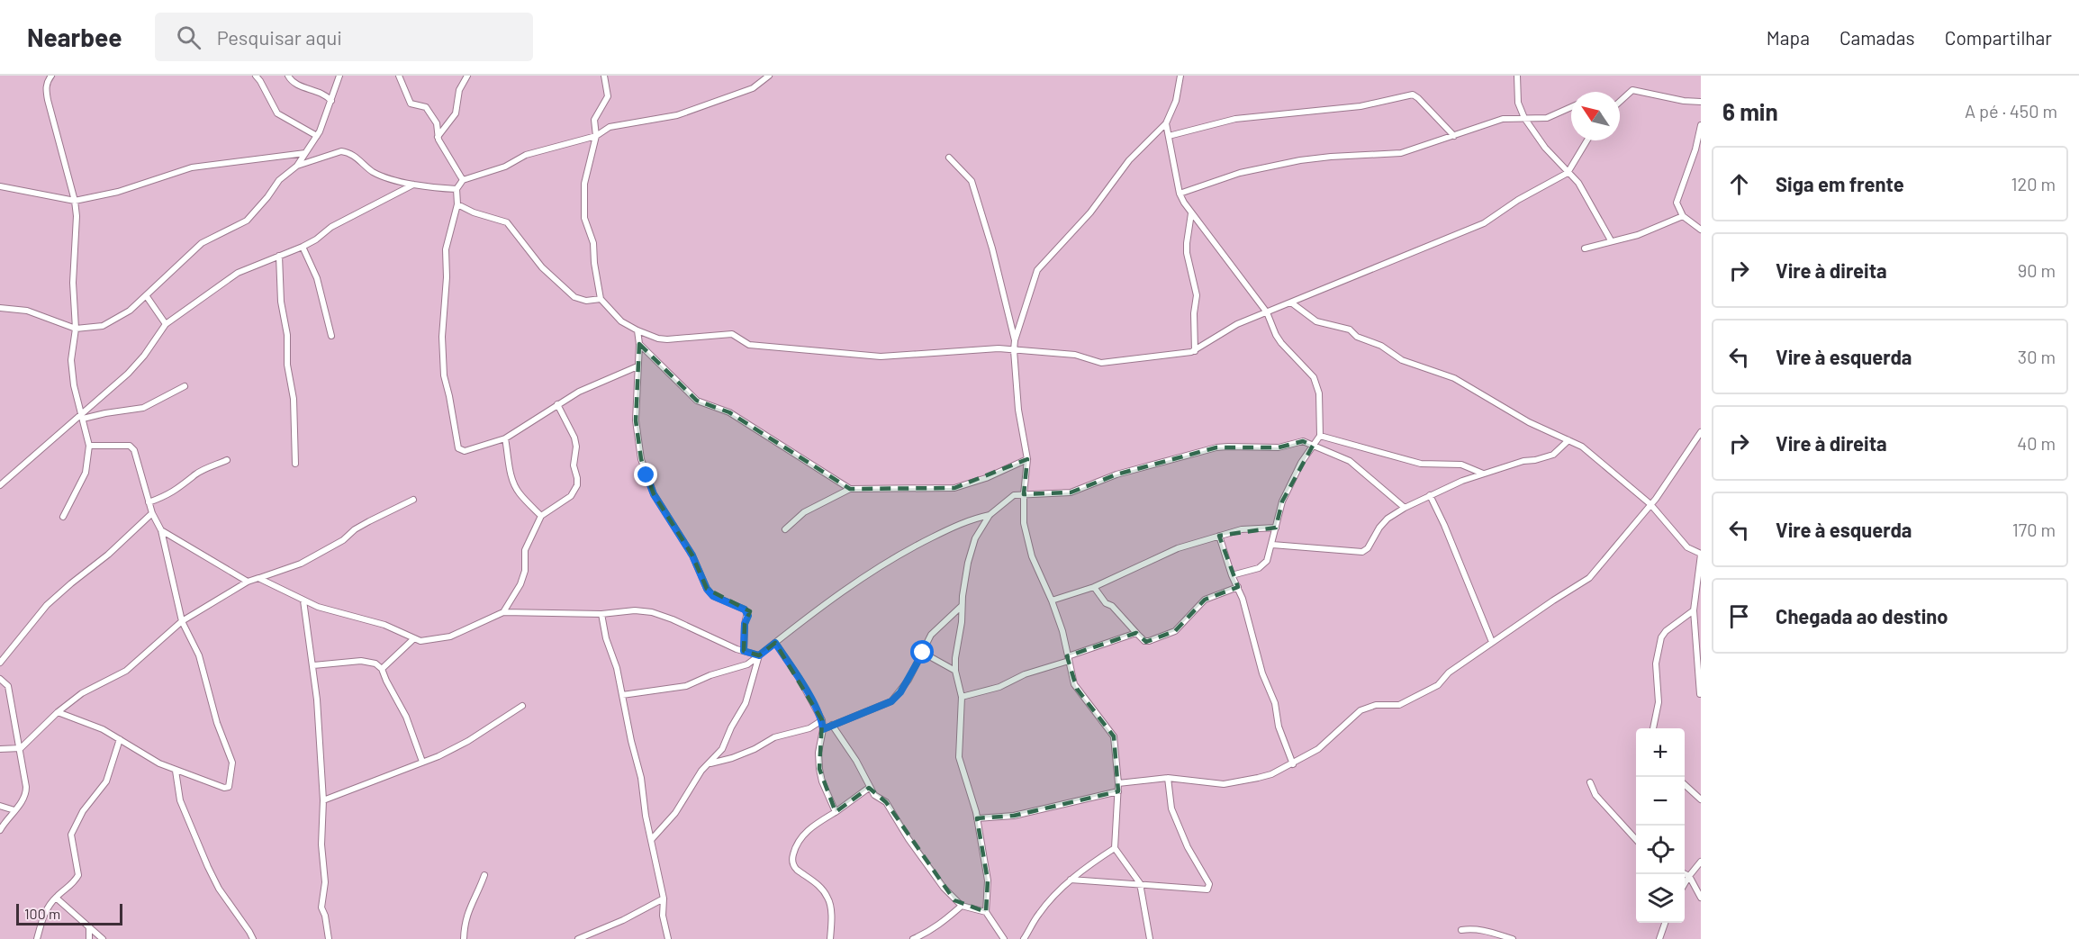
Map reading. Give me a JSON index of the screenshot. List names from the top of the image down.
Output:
{
  "scale_bar": "100 m",
  "north": "top left",
  "page": {
    "header": "Nearbee",
    "search": "Pesquisar aqui",
    "nav": ["Mapa", "Camadas", "Compartilhar"],
    "heading": ["6 min", "A pé · 450 m"],
    "list": [
      ["Siga em frente", "120 m"],
      ["Vire à direita", "90 m"],
      ["Vire à esquerda", "30 m"],
      ["Vire à direita", "40 m"],
      ["Vire à esquerda", "170 m"],
      "Chegada ao destino"
    ],
    "map_buttons": ["+", "−"],
    "scale": "100 m"
  }
}
